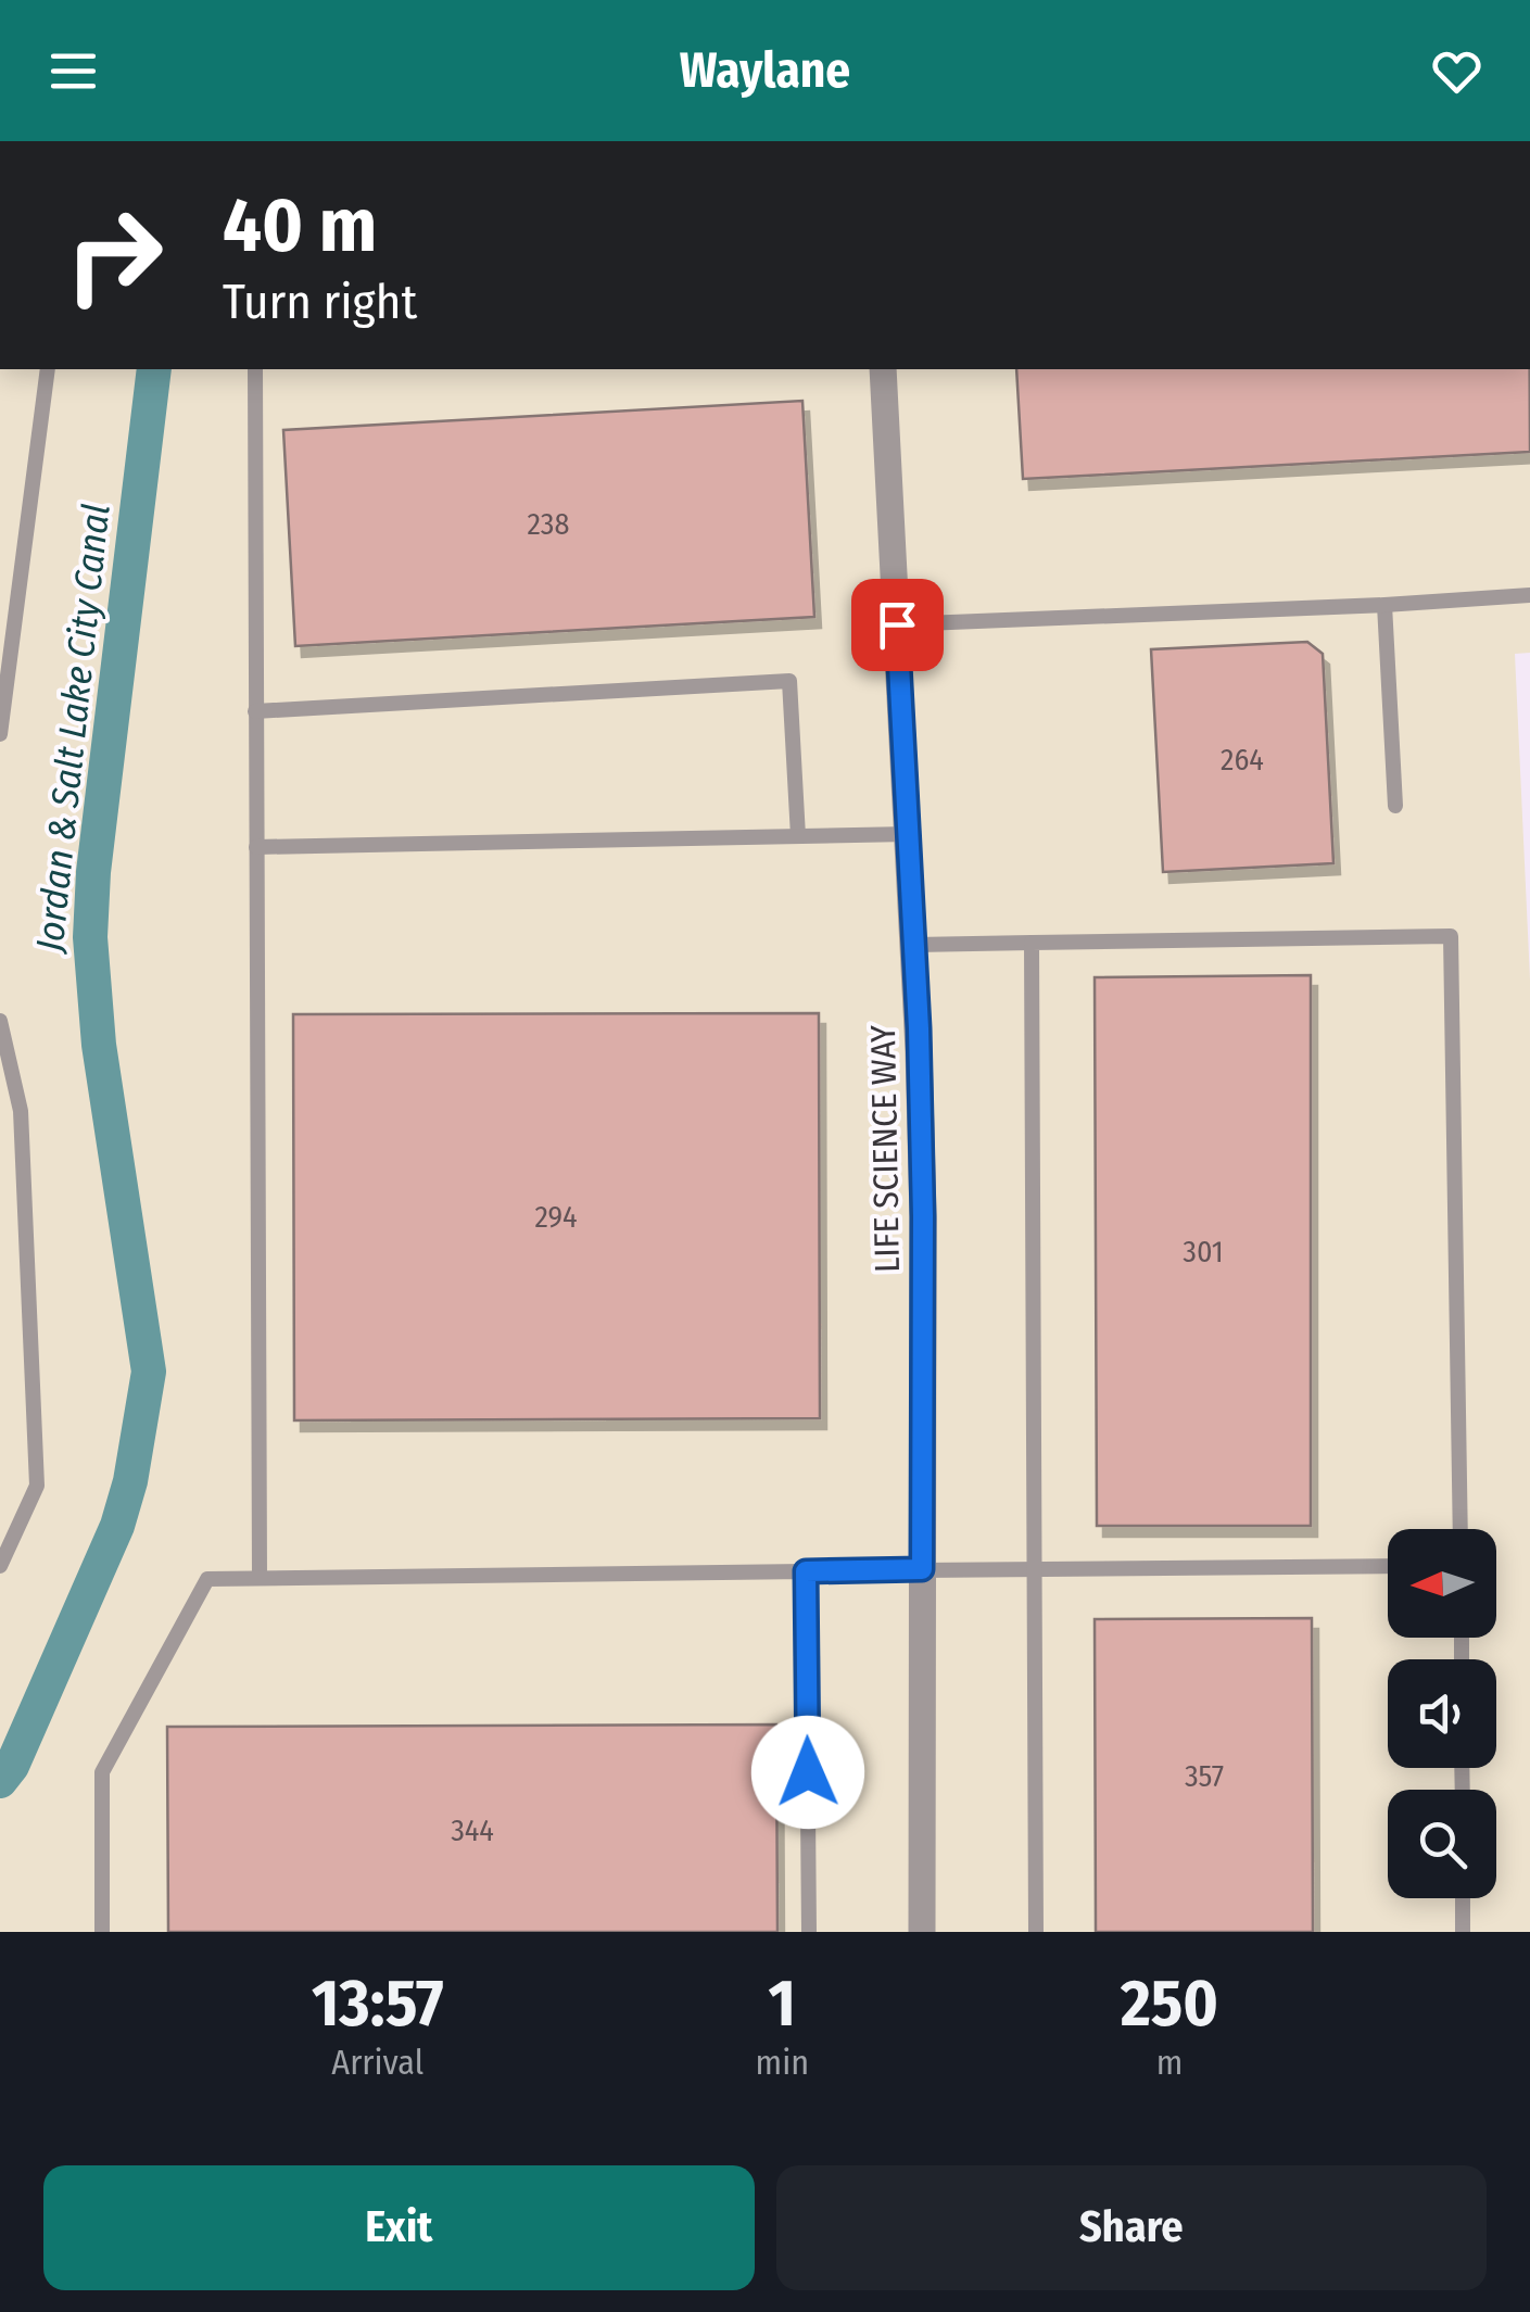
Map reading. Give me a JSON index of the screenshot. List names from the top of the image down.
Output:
{
  "streets": {
    "street": ["LIFE SCIENCE WAY"]
  },
  "water": ["Jordan & Salt Lake City Canal"],
  "house_numbers": [
    "238",
    "264",
    "294",
    "301",
    "357",
    "344"
  ],
  "north": "left",
  "page": {
    "header": "Waylane",
    "turn": ["40 m", "Turn right"],
    "eta": [
      "13:57",
      "Arrival",
      "1",
      "min",
      "250",
      "m"
    ],
    "buttons": ["Exit", "Share"]
  }
}
